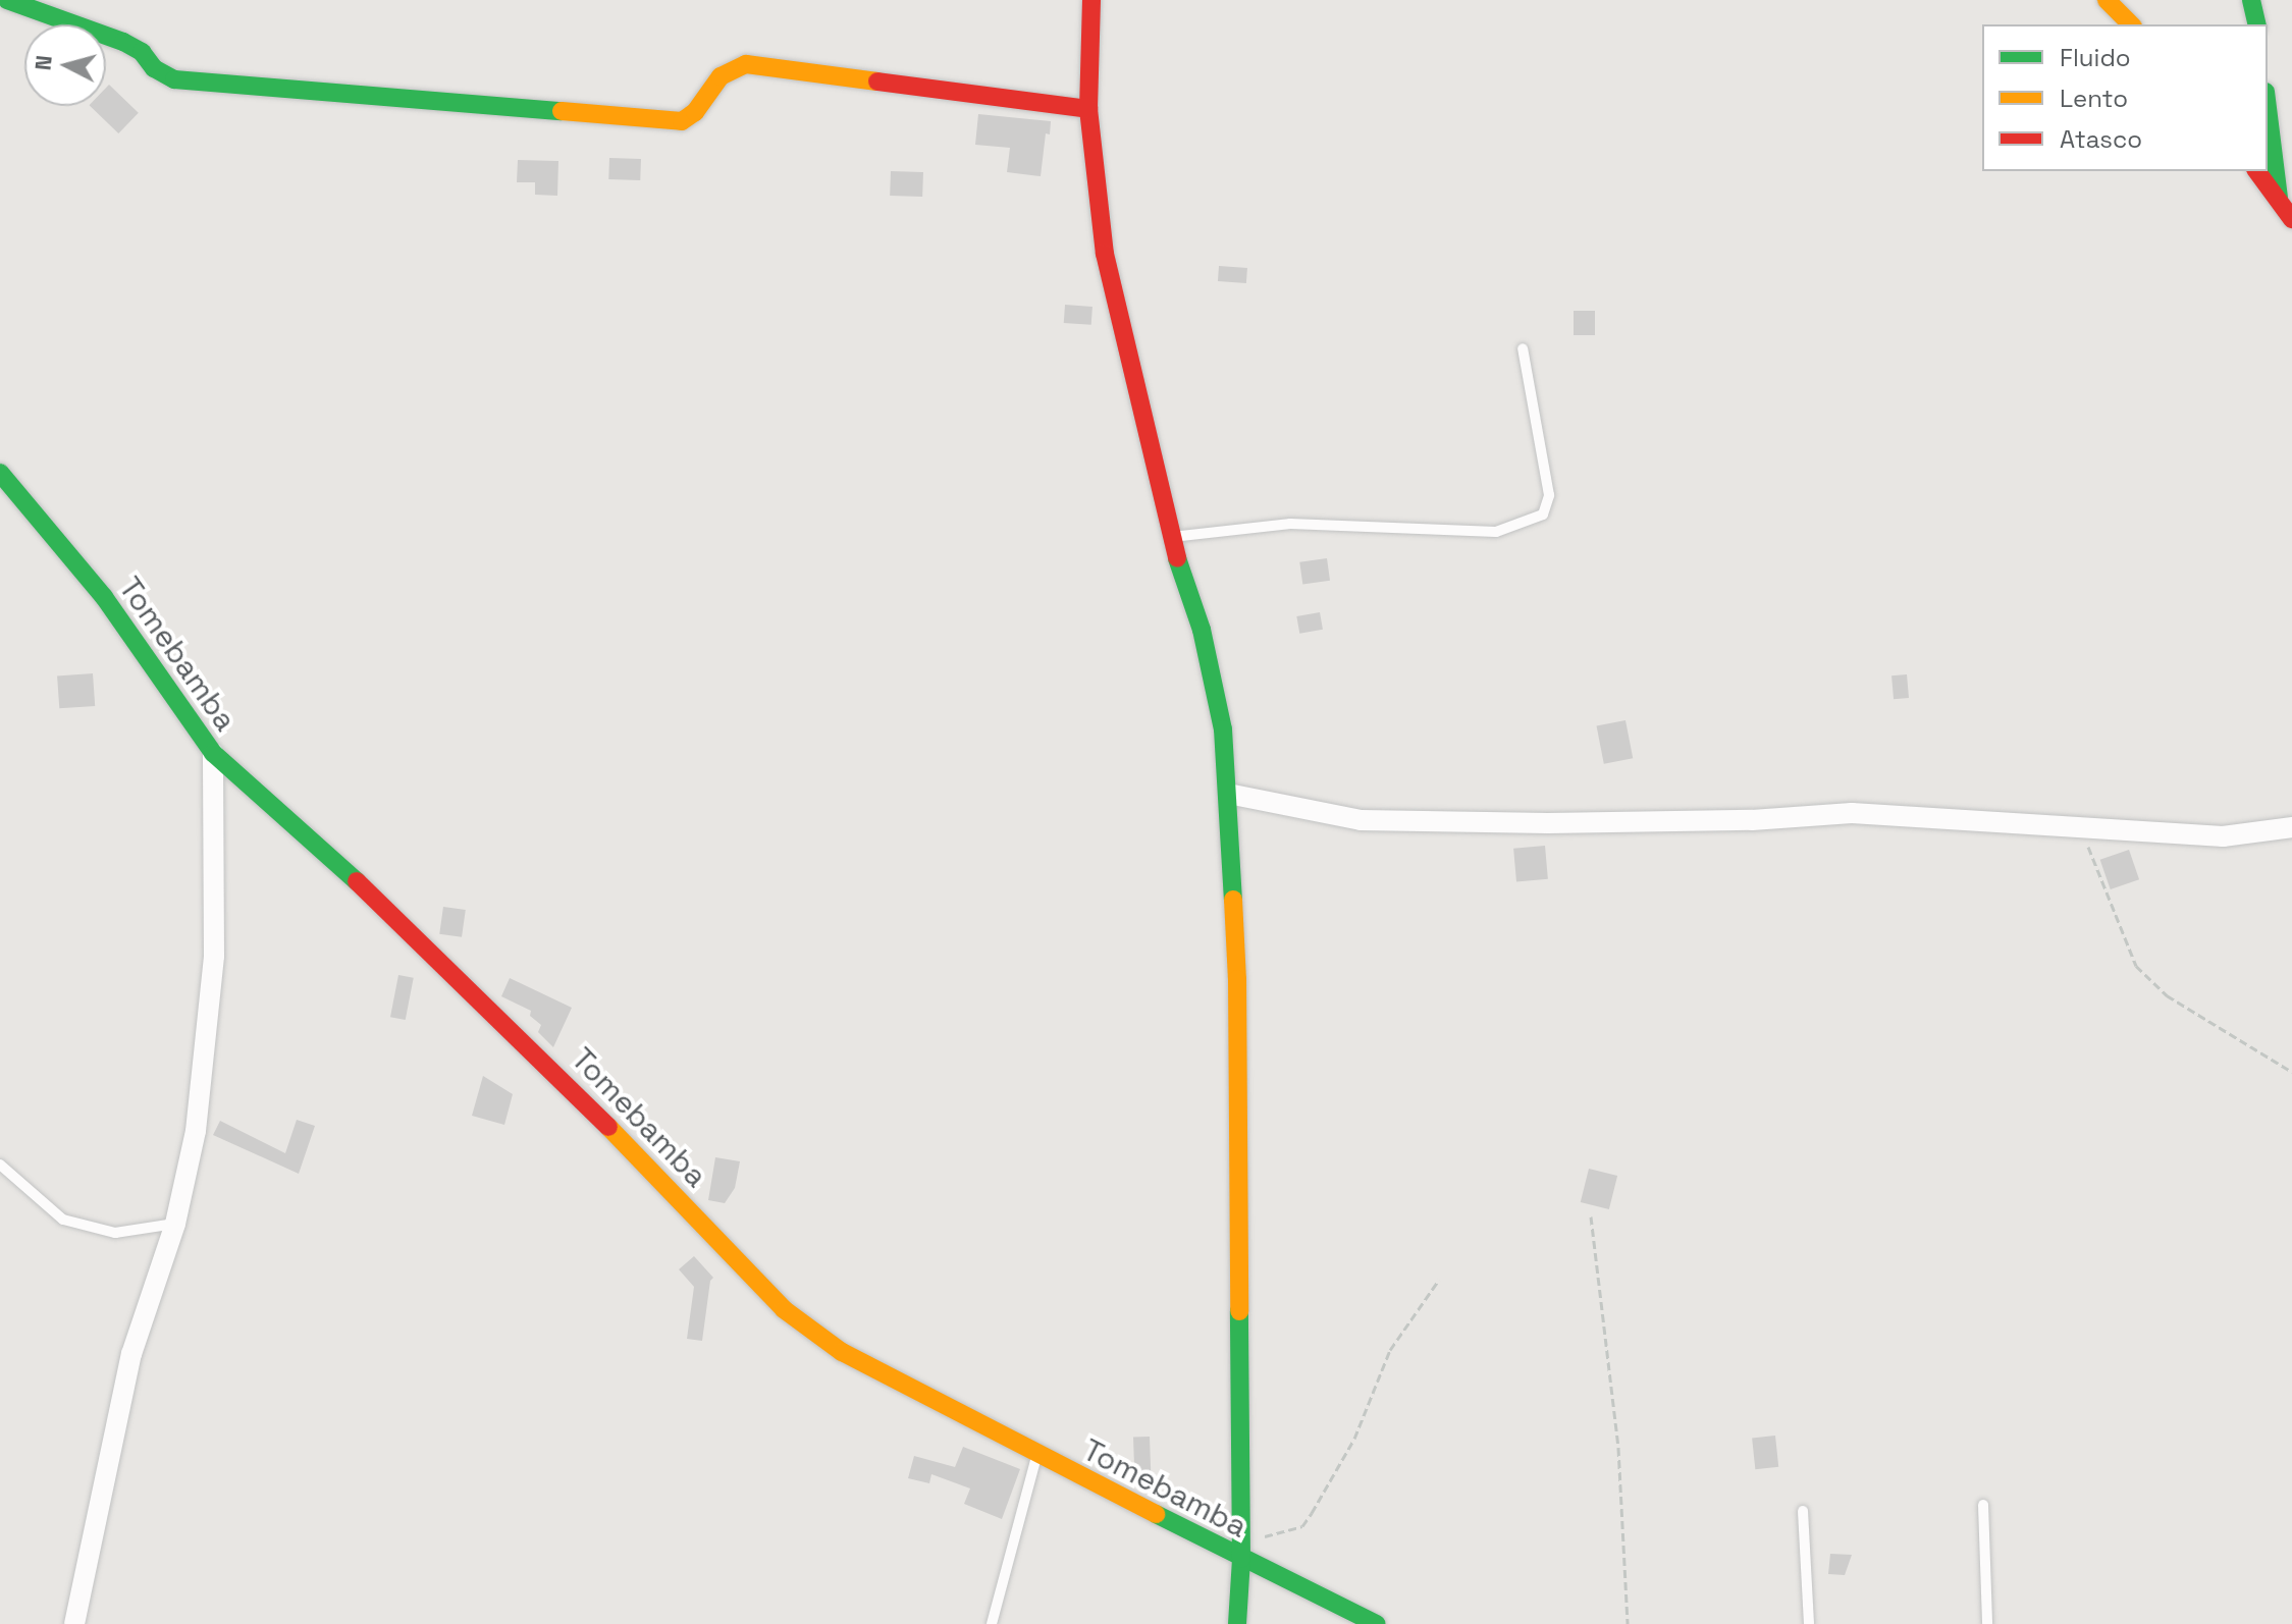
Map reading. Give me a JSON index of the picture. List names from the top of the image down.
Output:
{
  "streets": {
    "street": ["Tomebamba"]
  },
  "legend": ["Fluido", "Lento", "Atasco"],
  "north": "left"
}
